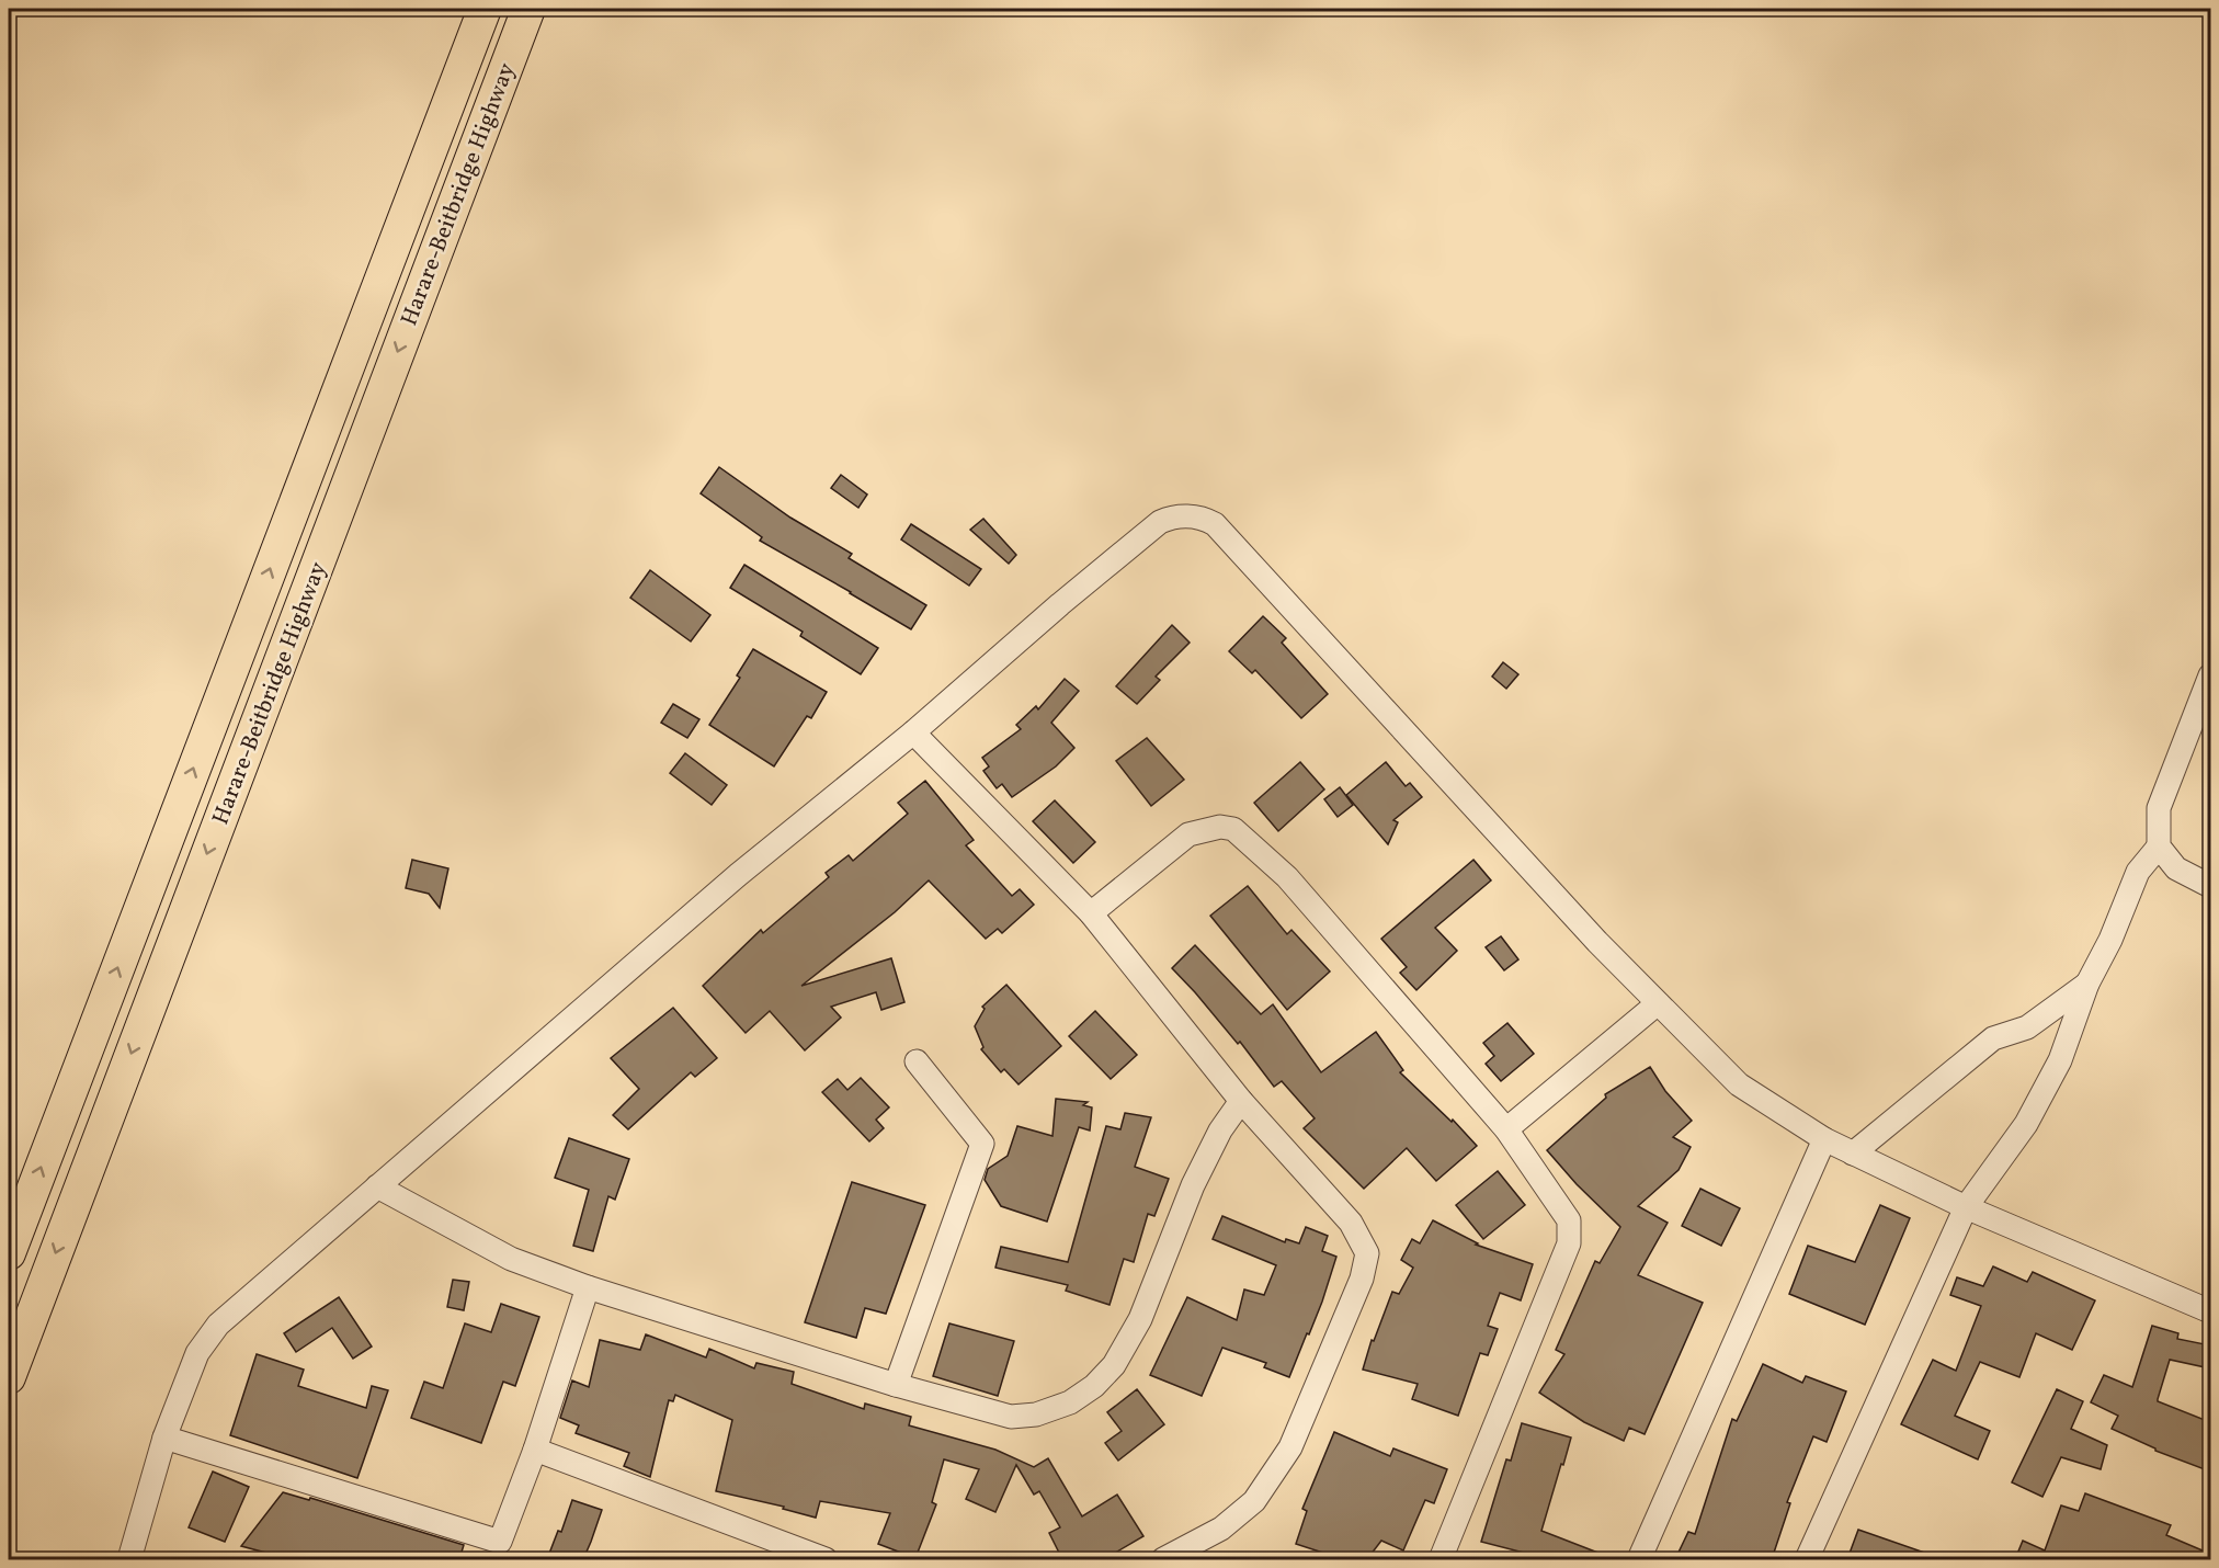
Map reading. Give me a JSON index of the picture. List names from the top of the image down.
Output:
{
  "streets": {
    "highway": ["Harare-Beitbridge Highway"]
  }
}
